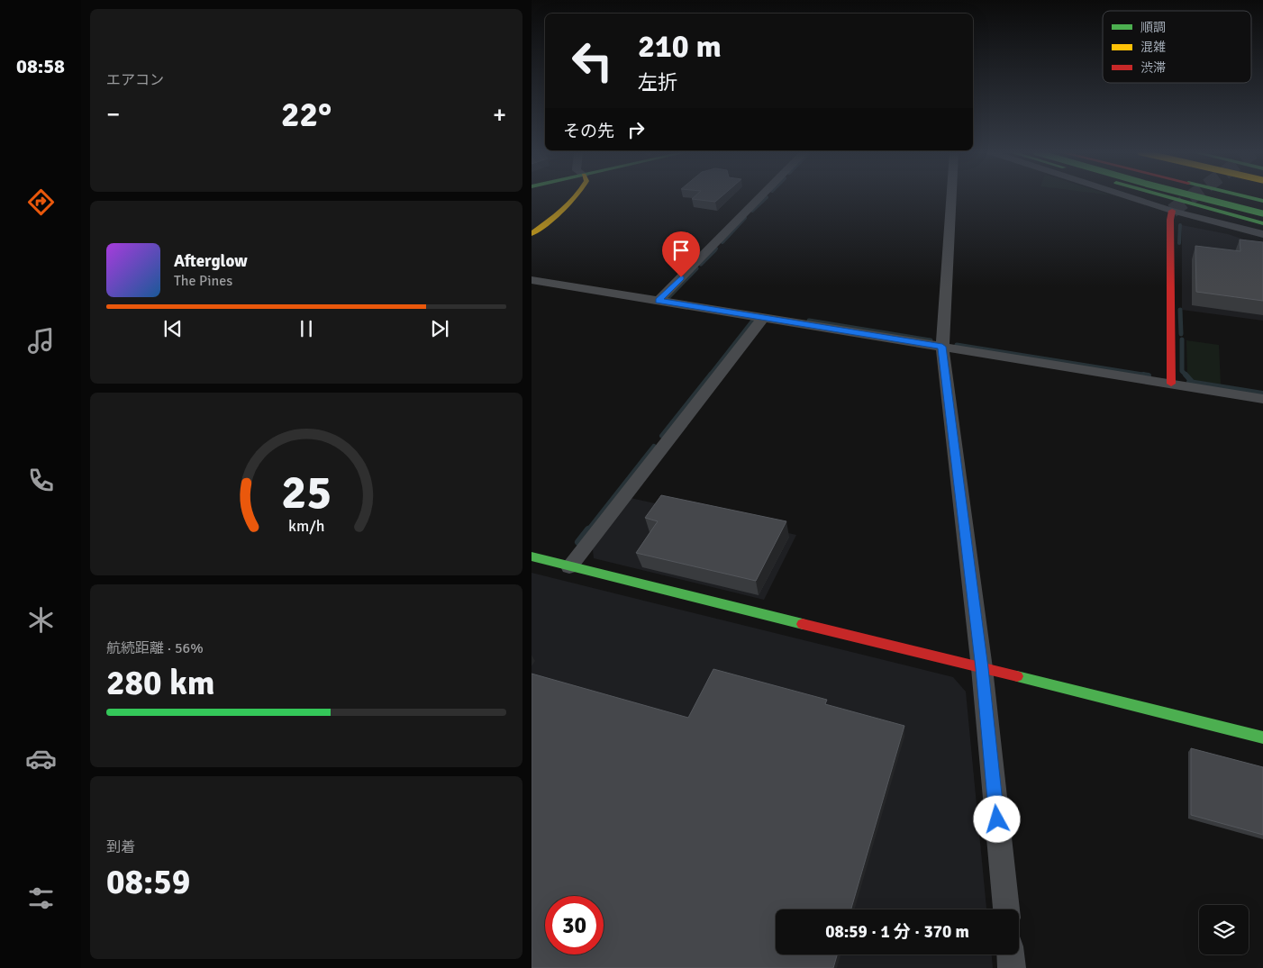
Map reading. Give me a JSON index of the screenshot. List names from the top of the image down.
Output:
{
  "legend": ["順調", "混雑", "渋滞"],
  "page": {
    "tabs": "08:58",
    "tile": [
      "エアコン",
      ["航続距離 · 56%", "280 km"],
      ["到着", "08:59"]
    ],
    "turn": ["210 m", "左折"],
    "heat": ["−", "22°", "+"],
    "then": "その先",
    "song": ["Afterglow", "The Pines"],
    "limit": "30",
    "trip": "08:59 · 1 分 · 370 m",
    "gauge": ["25", "km/h"]
  }
}
